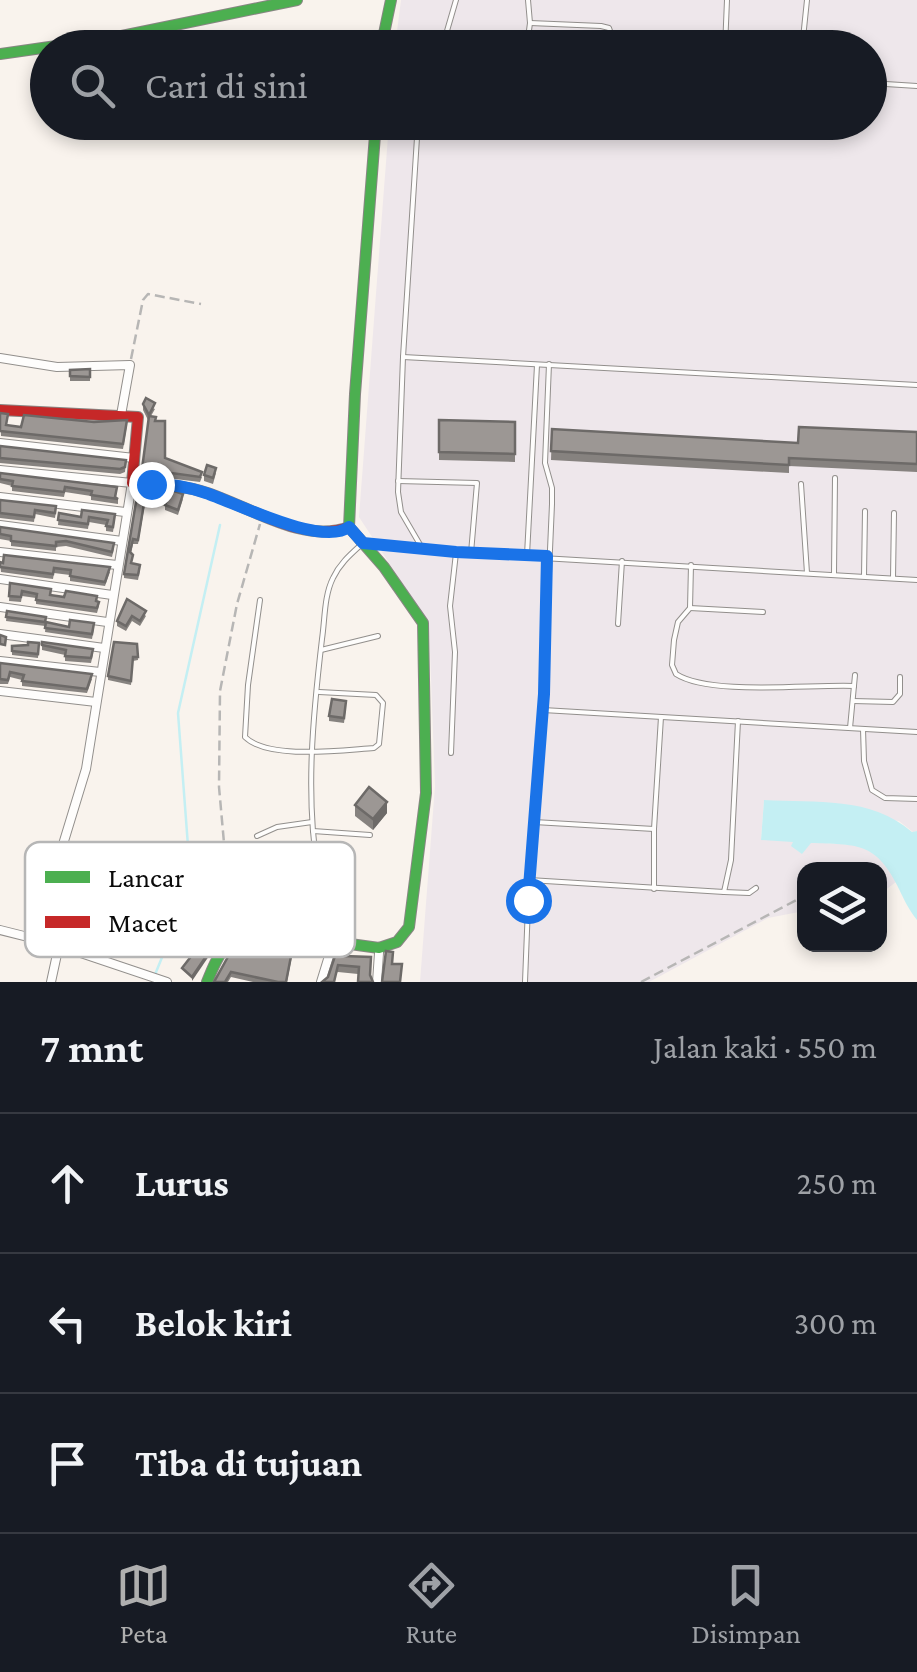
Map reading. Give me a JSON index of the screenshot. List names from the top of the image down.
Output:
{
  "legend": ["Lancar", "Macet"],
  "page": {
    "search": "Cari di sini",
    "heading": ["7 mnt", "Jalan kaki · 550 m"],
    "list": [
      ["Lurus", "250 m"],
      ["Belok kiri", "300 m"],
      "Tiba di tujuan"
    ],
    "nav": ["Peta", "Rute", "Disimpan"]
  }
}
